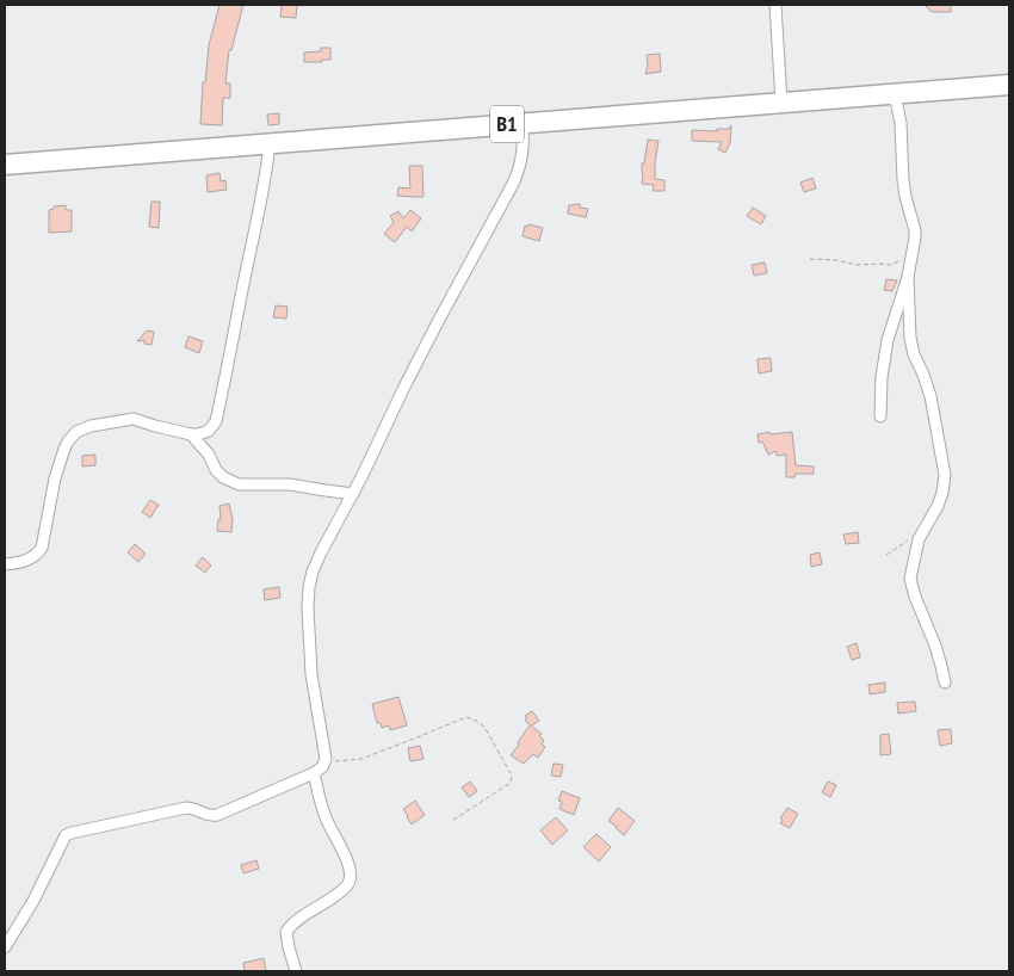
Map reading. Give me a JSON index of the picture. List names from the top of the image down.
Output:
{
  "streets": {
    "highway": ["B1"]
  }
}
